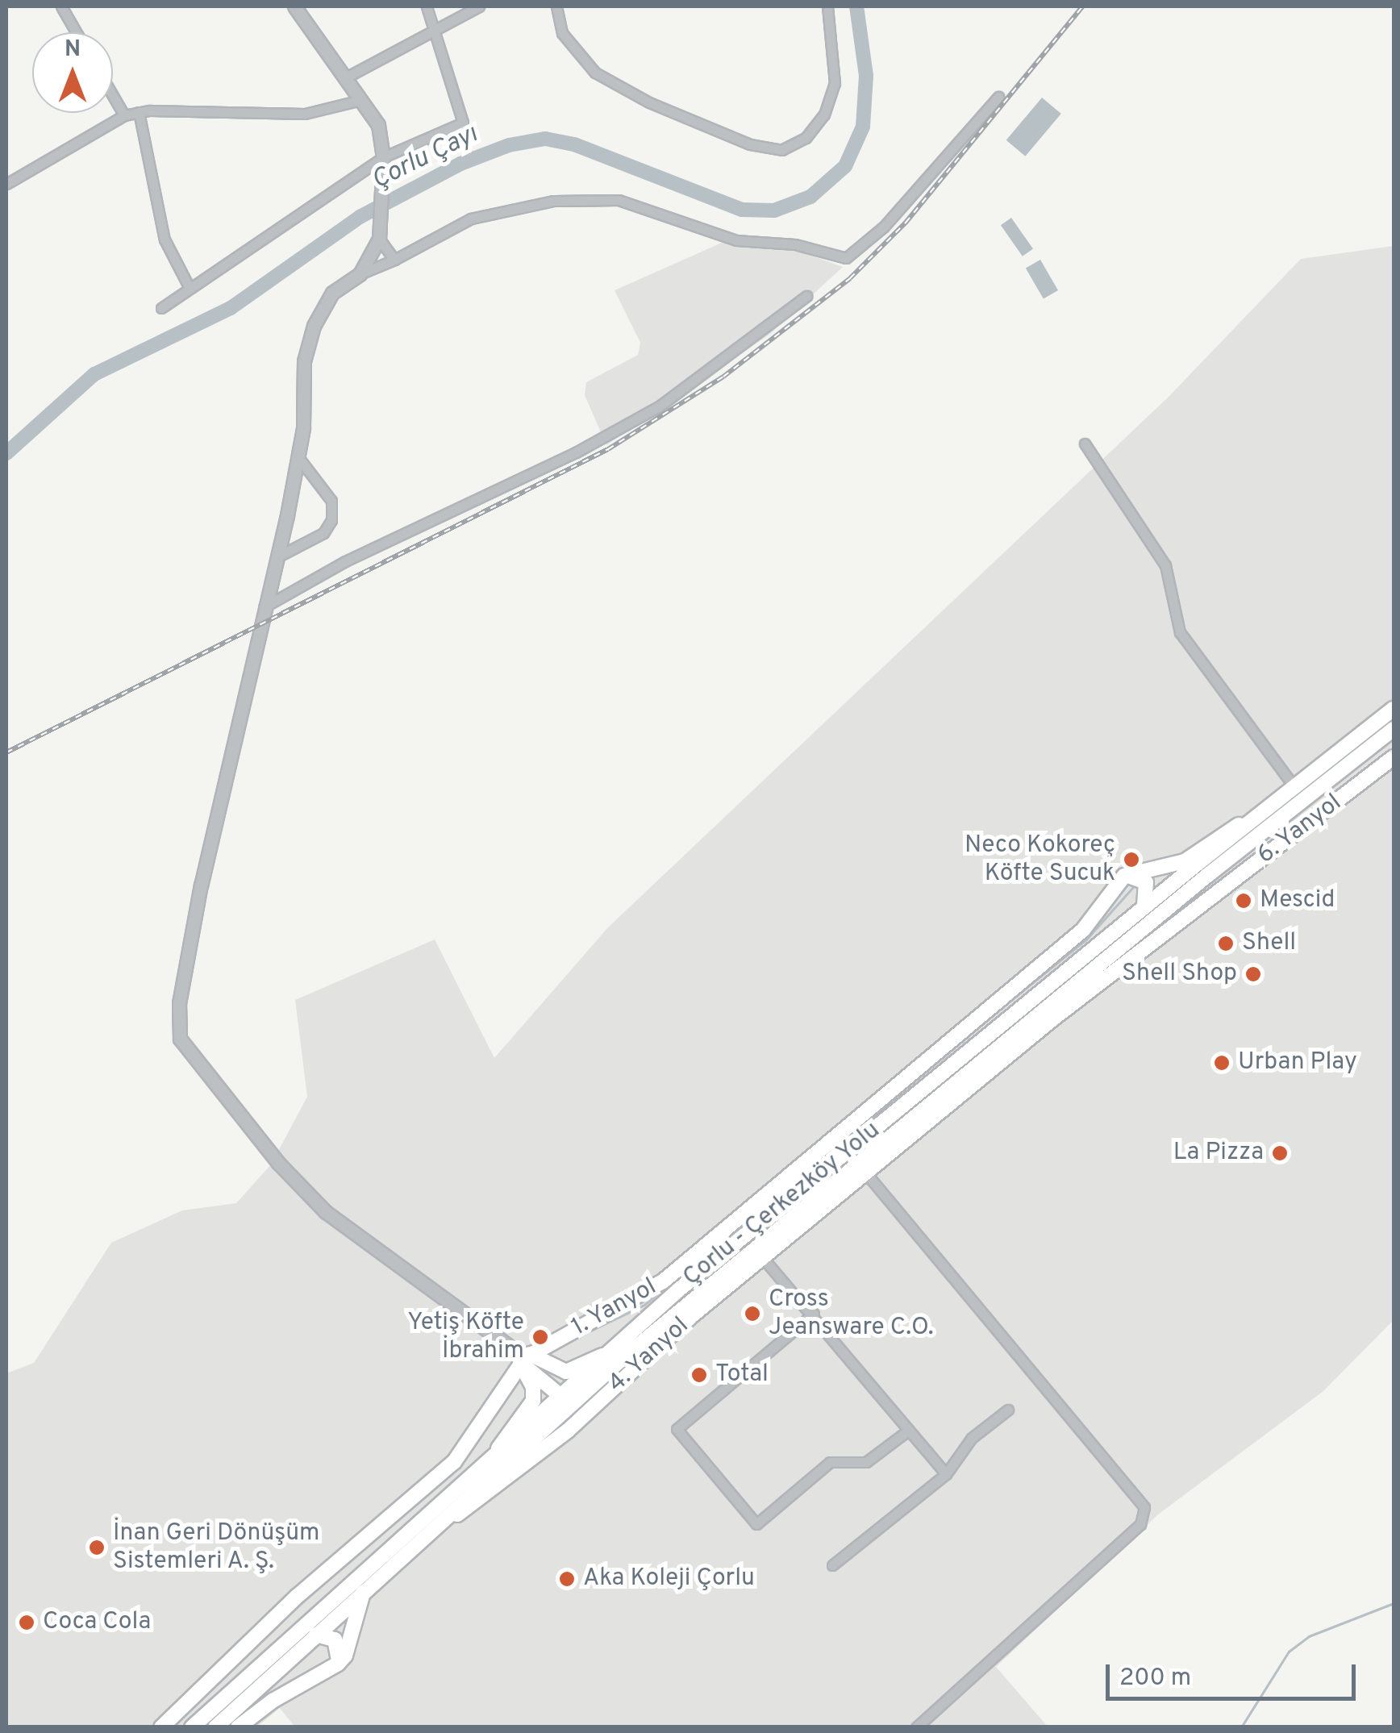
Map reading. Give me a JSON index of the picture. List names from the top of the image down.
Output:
{
  "streets": {
    "main road": [
      "6. Yanyol",
      "Çorlu - Çerkezköy Yolu",
      "1. Yanyol",
      "4. Yanyol"
    ]
  },
  "crossings": [
    ["6. Yanyol", "4. Yanyol"],
    ["Çorlu - Çerkezköy Yolu", "4. Yanyol"]
  ],
  "water": ["Çorlu Çayı"],
  "places": [
    "Neco Kokoreç Köfte Sucuk",
    "Mescid",
    "Shell",
    "Shell Shop",
    "Urban Play",
    "La Pizza",
    "Cross Jeansware C.O.",
    "Yetiş Köfte İbrahim",
    "Total",
    "İnan Geri Dönüşüm Sistemleri A. Ş.",
    "Aka Koleji Çorlu",
    "Coca Cola"
  ],
  "scale_bar": "200 m",
  "north": "top"
}
